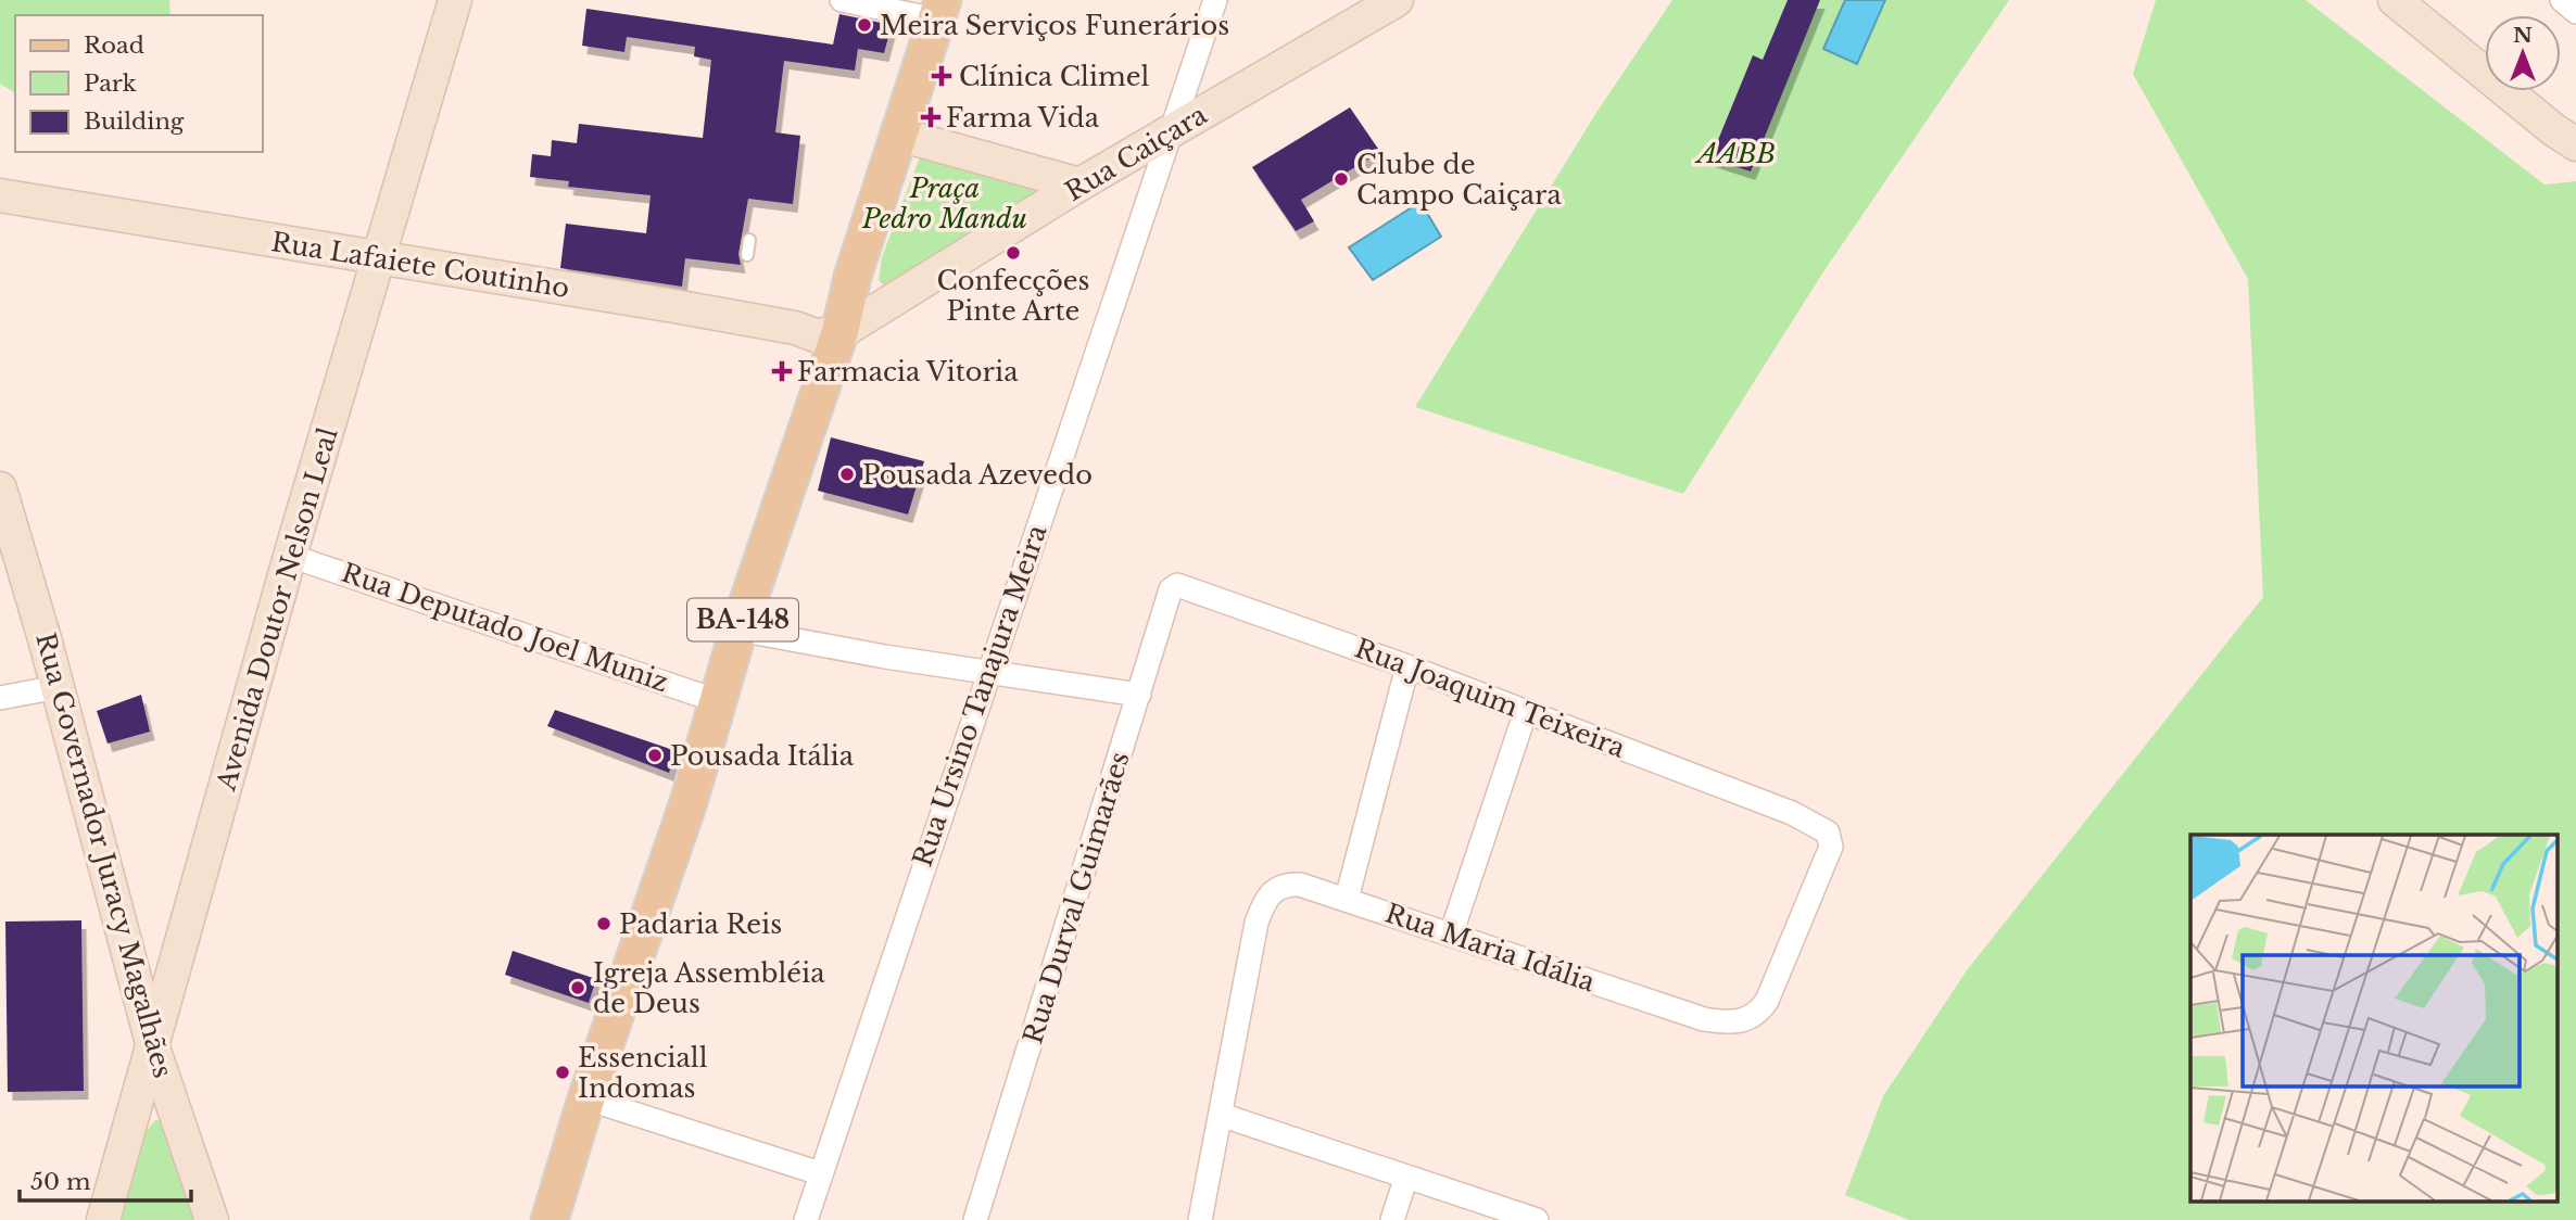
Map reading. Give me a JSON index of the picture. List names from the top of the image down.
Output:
{
  "streets": {
    "main road": ["BA-148"],
    "street": [
      "Rua Caiçara",
      "Rua Lafaiete Coutinho",
      "Avenida Doutor Nelson Leal",
      "Rua Deputado Joel Muniz",
      "Rua Ursino Tanajura Meira",
      "Rua Joaquim Teixeira",
      "Rua Governador Juracy Magalhães",
      "Rua Durval Guimarães",
      "Rua Maria Idália"
    ]
  },
  "crossings": [
    ["Rua Caiçara", "Rua Lafaiete Coutinho"],
    ["Rua Caiçara", "BA-148"],
    ["Rua Caiçara", "Rua Ursino Tanajura Meira"],
    ["Rua Lafaiete Coutinho", "Avenida Doutor Nelson Leal"],
    ["Rua Lafaiete Coutinho", "BA-148"],
    ["Avenida Doutor Nelson Leal", "Rua Deputado Joel Muniz"],
    ["Avenida Doutor Nelson Leal", "Rua Governador Juracy Magalhães"],
    ["BA-148", "Rua Deputado Joel Muniz"],
    ["Rua Joaquim Teixeira", "Rua Durval Guimarães"],
    ["Rua Joaquim Teixeira", "Rua Maria Idália"]
  ],
  "parks": ["AABB", "Praça Pedro Mandu"],
  "places": {
    "other": [
      "Meira Serviços Funerários",
      "Clube de Campo Caiçara",
      "Confecções Pinte Arte",
      "Pousada Azevedo",
      "Pousada Itália",
      "Padaria Reis",
      "Igreja Assembléia de Deus",
      "Essenciall Indomas"
    ],
    "health": ["Clínica Climel", "Farma Vida", "Farmacia Vitoria"]
  },
  "legend": ["Road", "Park", "Building"],
  "scale_bar": "50 m",
  "north": "top"
}
